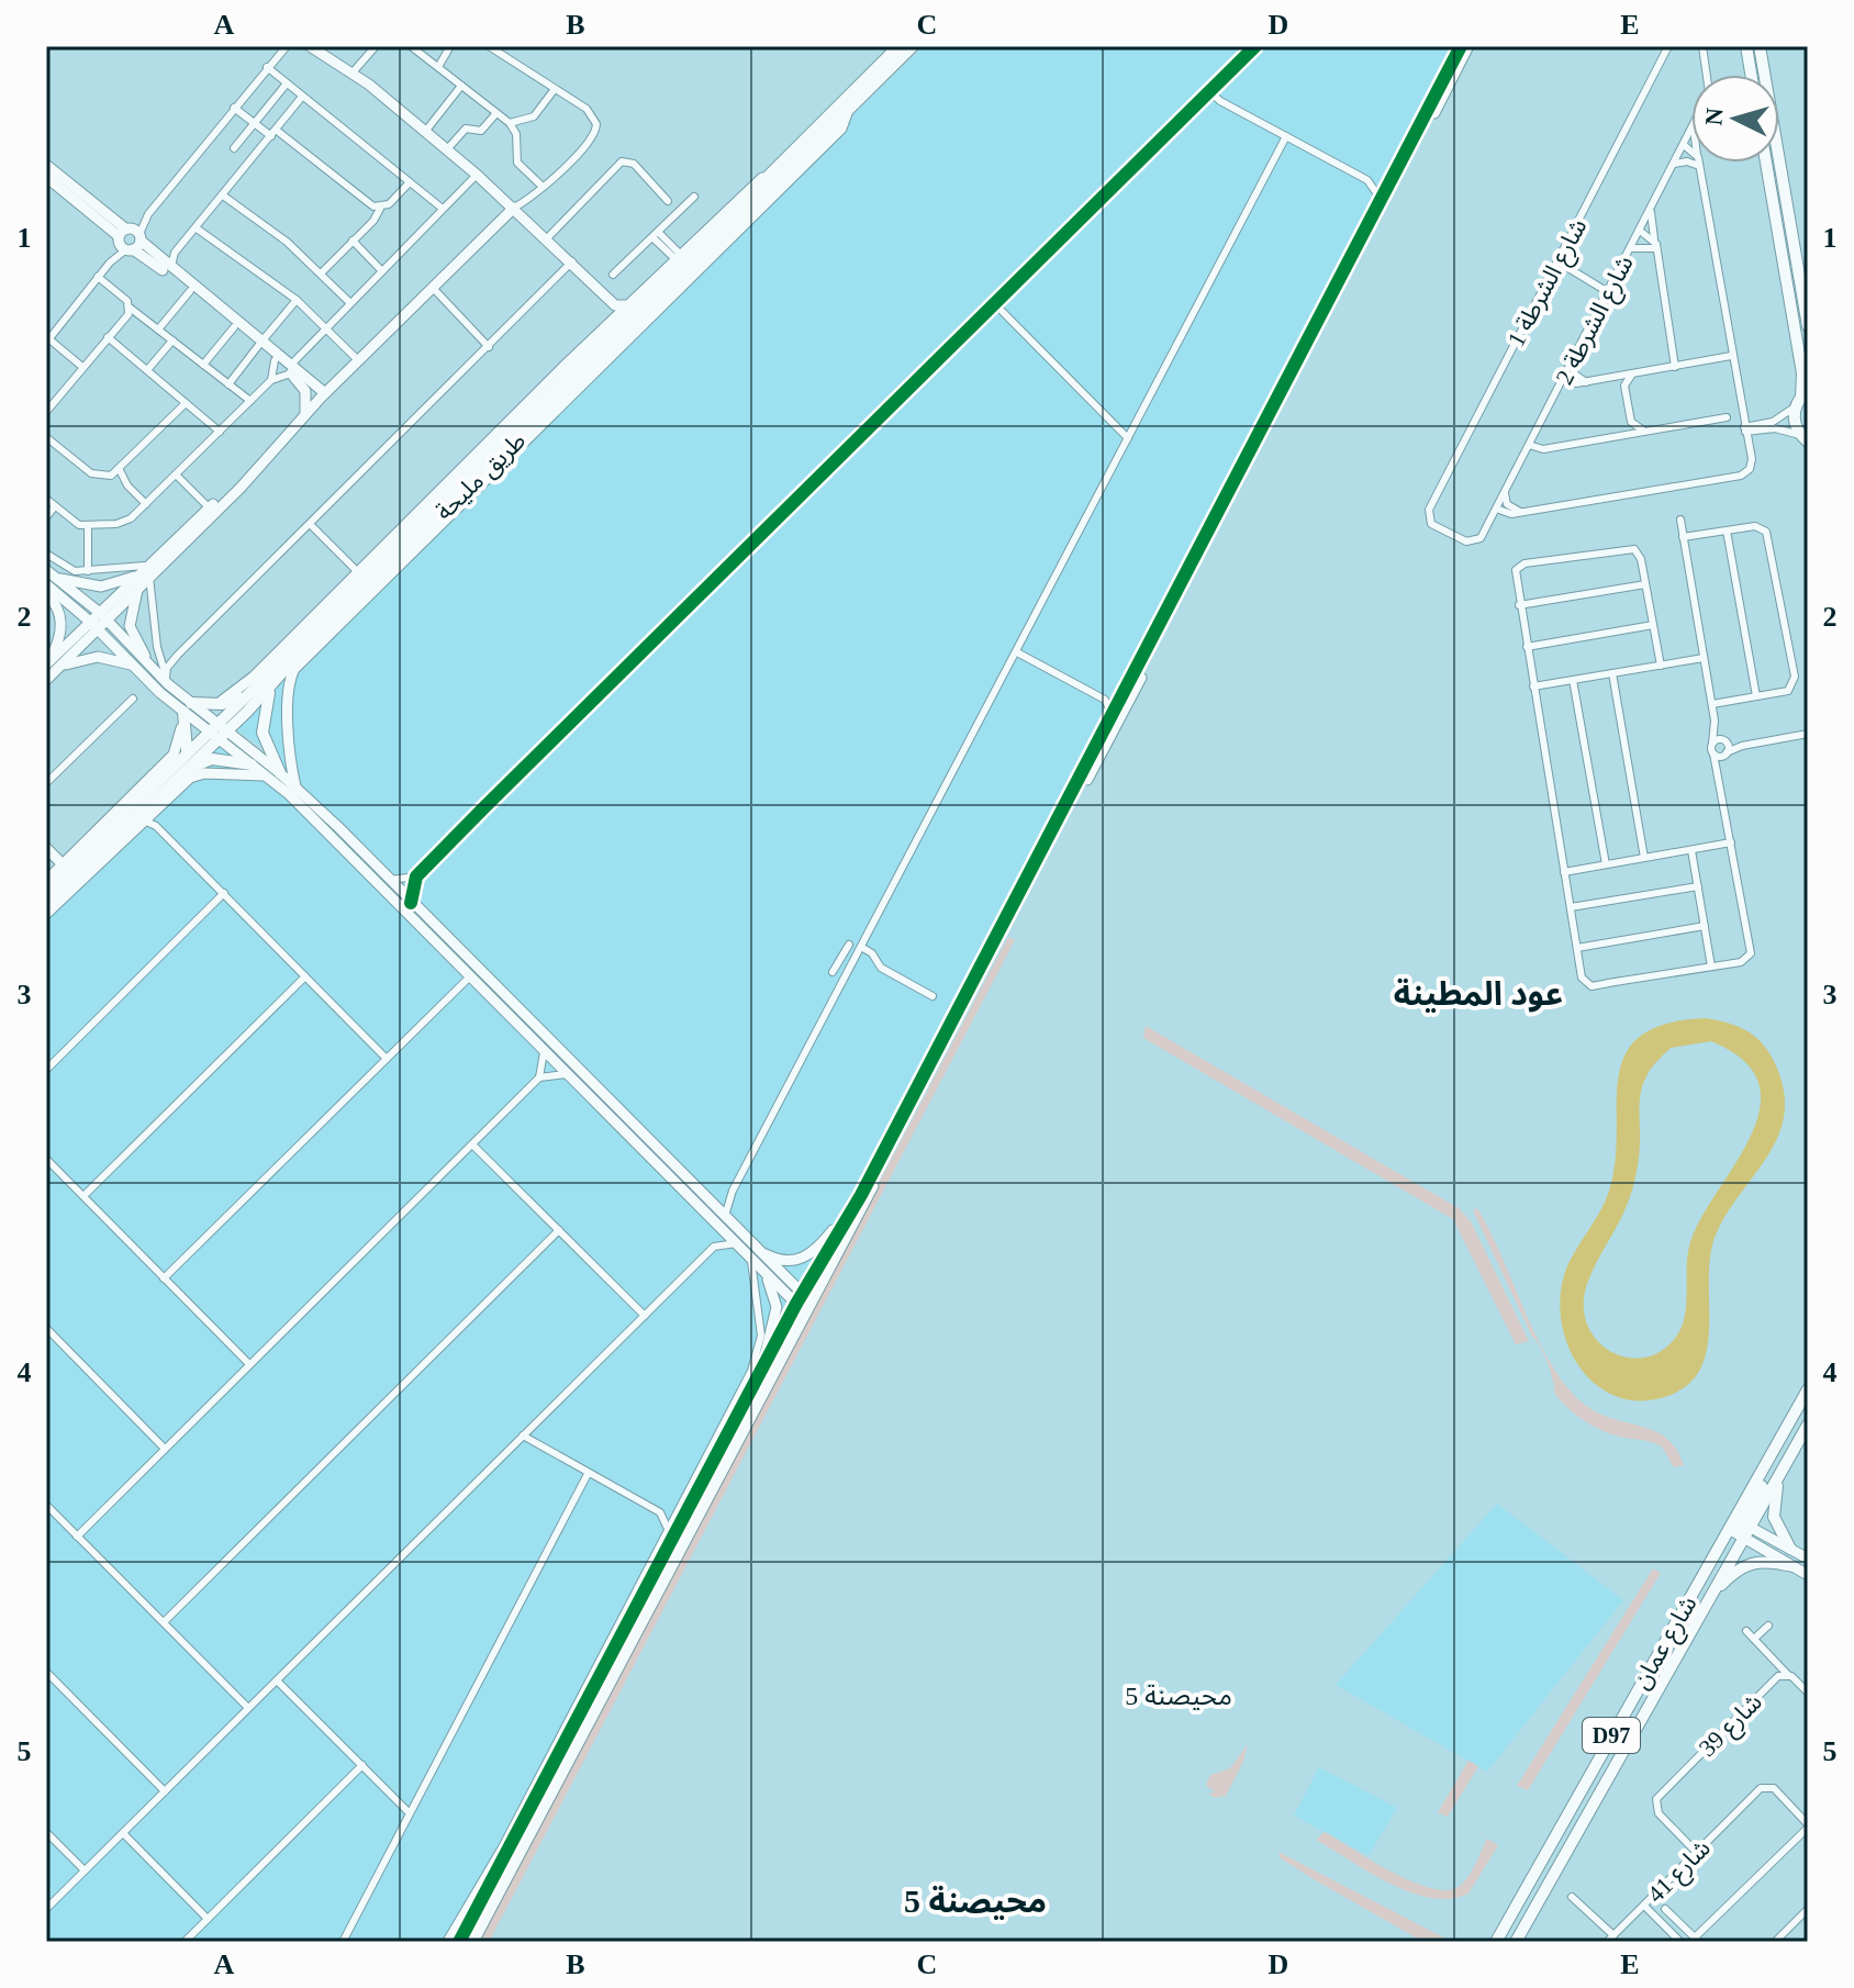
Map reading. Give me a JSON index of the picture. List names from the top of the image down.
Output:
{
  "streets": {
    "main road": ["طريق مليحة", "شارع عمان", "D97"],
    "street": [
      "شارع الشرطة 1",
      "شارع الشرطة 2",
      "شارع 39",
      "شارع 41"
    ]
  },
  "crossings": [
    ["شارع الشرطة 1", "شارع الشرطة 2"],
    ["شارع 39", "شارع 41"]
  ],
  "districts": ["عود المطينة", "محيصنة 5", "محيصنة 5"],
  "north": "left",
  "grid": {
    "columns": [
      "A",
      "B",
      "C",
      "D",
      "E"
    ],
    "rows": [
      "1",
      "2",
      "3",
      "4",
      "5"
    ]
  }
}
